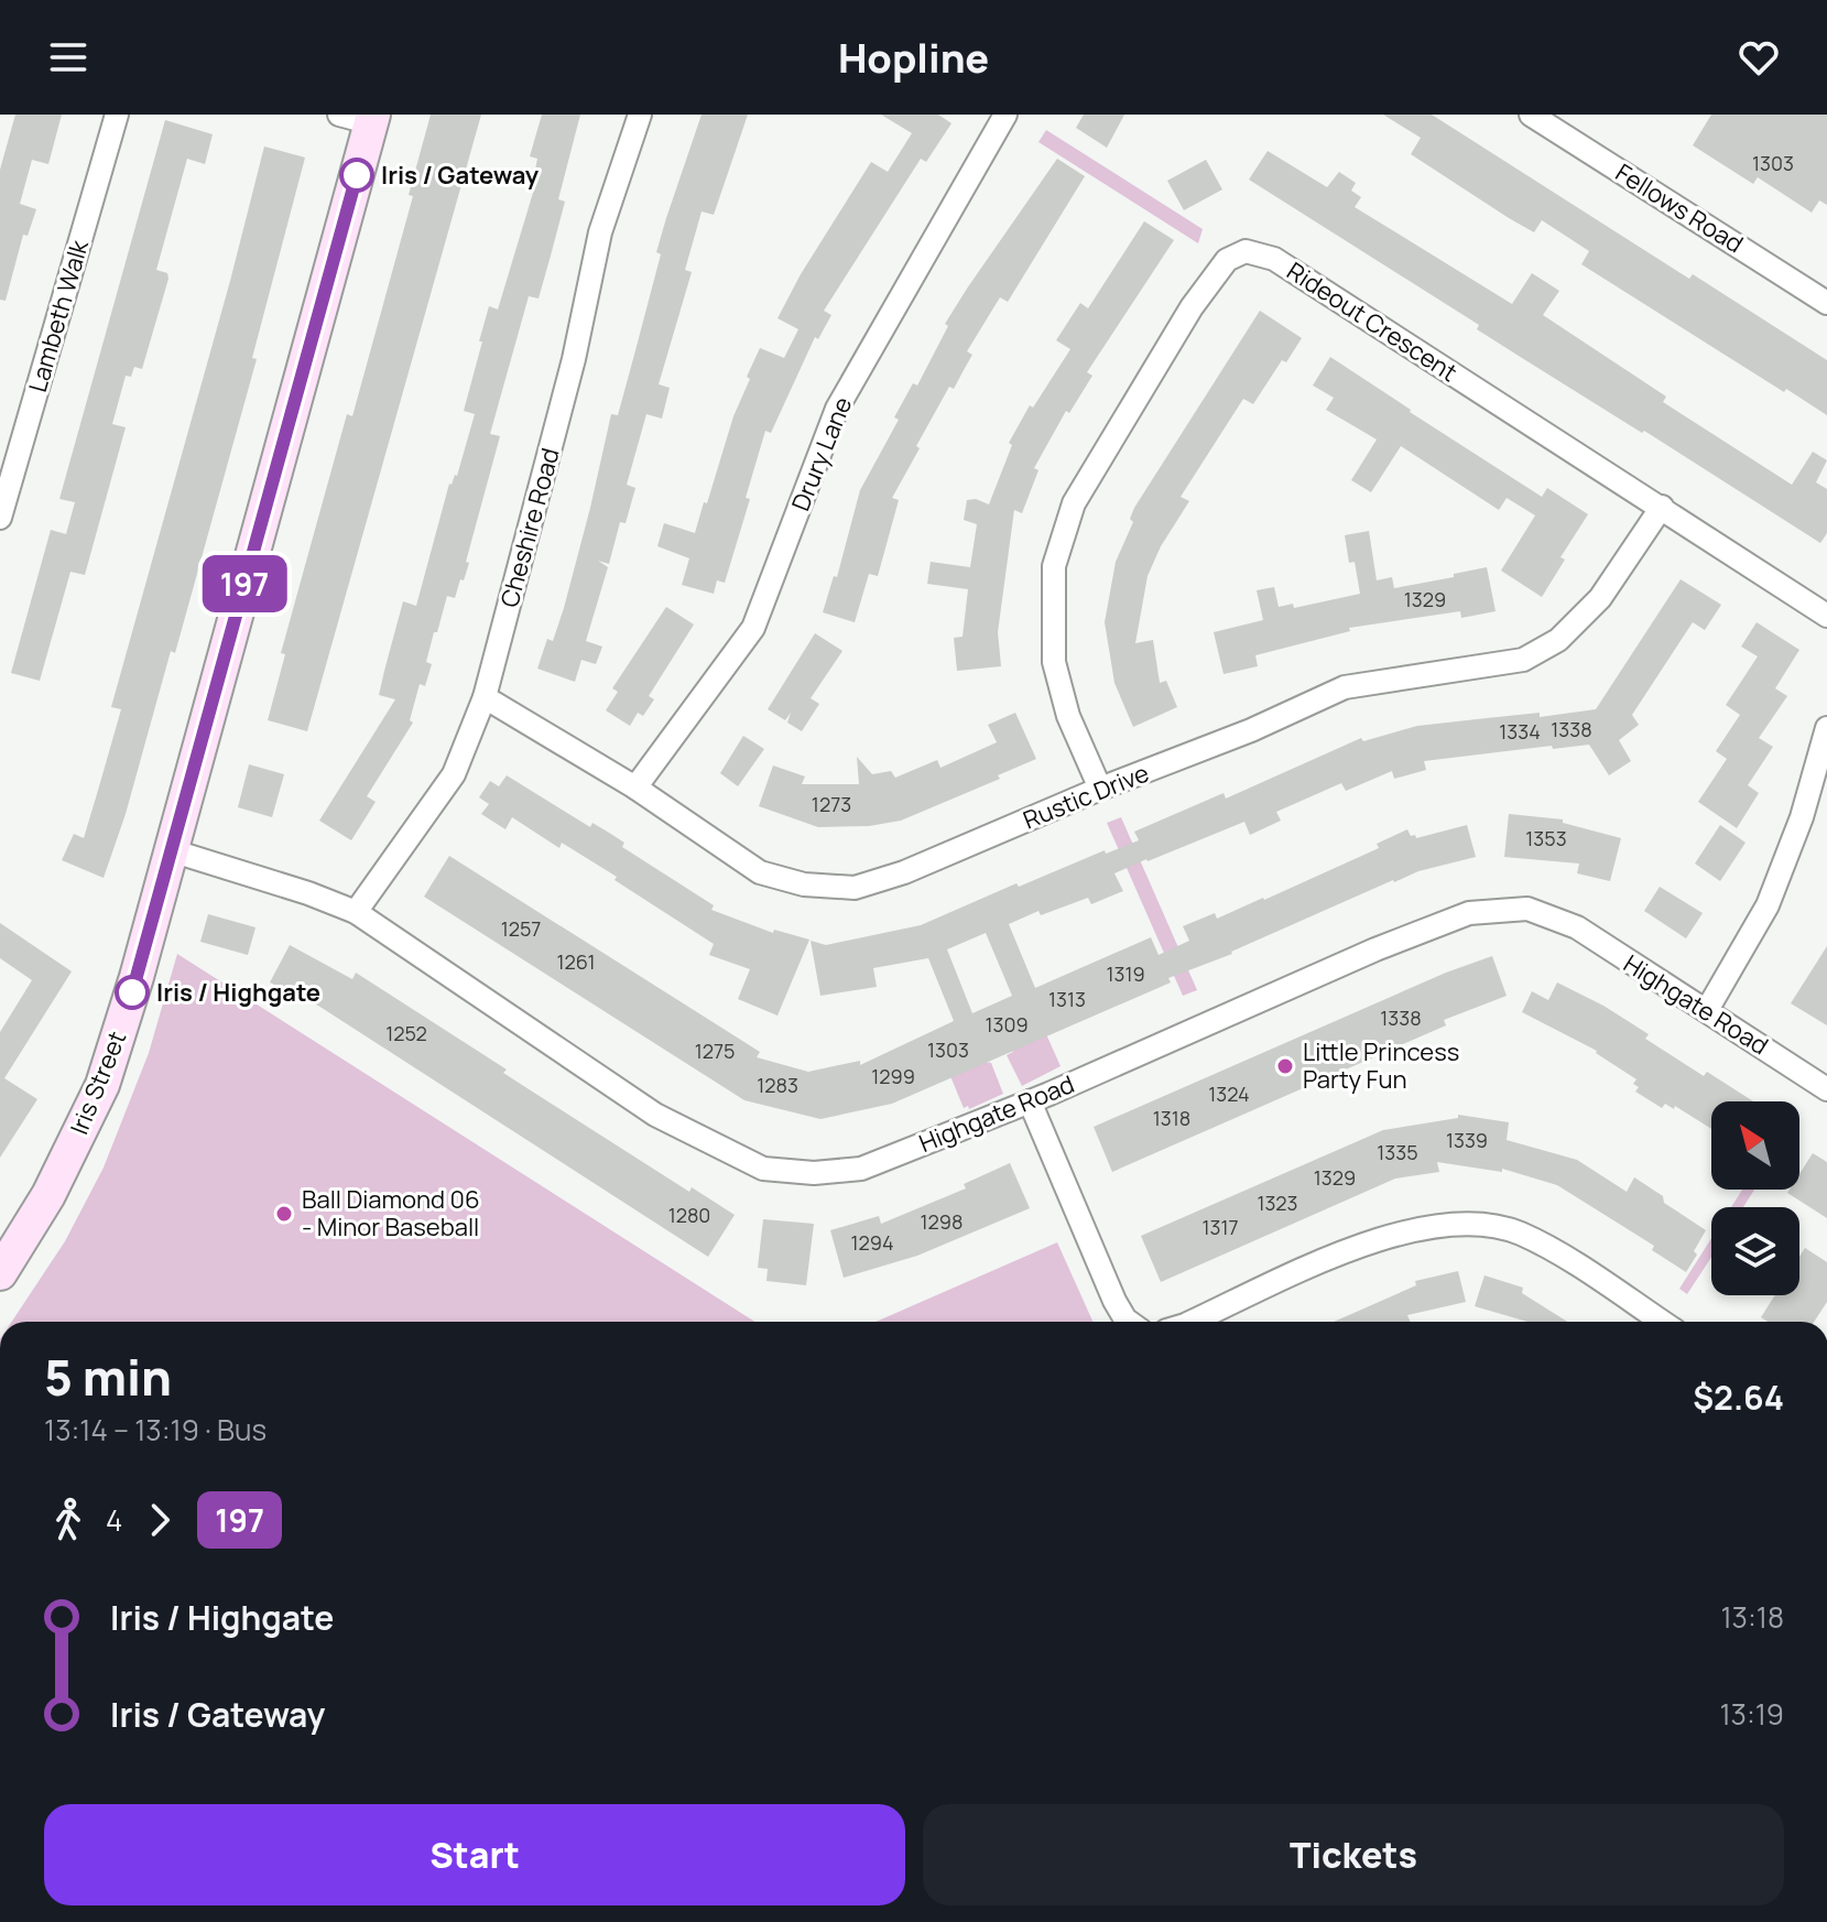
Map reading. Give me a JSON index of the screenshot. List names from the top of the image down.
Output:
{
  "streets": {
    "street": [
      "Fellows Road",
      "Lambeth Walk",
      "Rideout Crescent",
      "Drury Lane",
      "Cheshire Road",
      "Rustic Drive",
      "Highgate Road",
      "Iris Street"
    ]
  },
  "crossings": [
    ["Rideout Crescent", "Rustic Drive"],
    ["Drury Lane", "Rustic Drive"],
    ["Cheshire Road", "Rustic Drive"],
    ["Cheshire Road", "Highgate Road"],
    ["Highgate Road", "Iris Street"]
  ],
  "places": [
    "Iris / Gateway",
    "Iris / Highgate",
    "Little Princess Party Fun",
    "Ball Diamond 06 - Minor Baseball"
  ],
  "lines": ["bus line 197"],
  "house_numbers": [
    "1303",
    "1329",
    "1338",
    "1334",
    "1273",
    "1353",
    "1257",
    "1261",
    "1319",
    "1313",
    "1338",
    "1309",
    "1252",
    "1303",
    "1275",
    "1299",
    "1283",
    "1324",
    "1318",
    "1339",
    "1335",
    "1329",
    "1323",
    "1280",
    "1298",
    "1317",
    "1294"
  ],
  "north": "top left",
  "page": {
    "header": "Hopline",
    "on_map": "197",
    "heading": ["5 min", "13:14 – 13:19 · Bus", "$2.64"],
    "legs": ["4", "197"],
    "list": [
      {
        "name": "Iris / Highgate",
        "value": "13:18"
      },
      {
        "name": "Iris / Gateway",
        "value": "13:19"
      }
    ],
    "buttons": ["Start", "Tickets"]
  }
}
